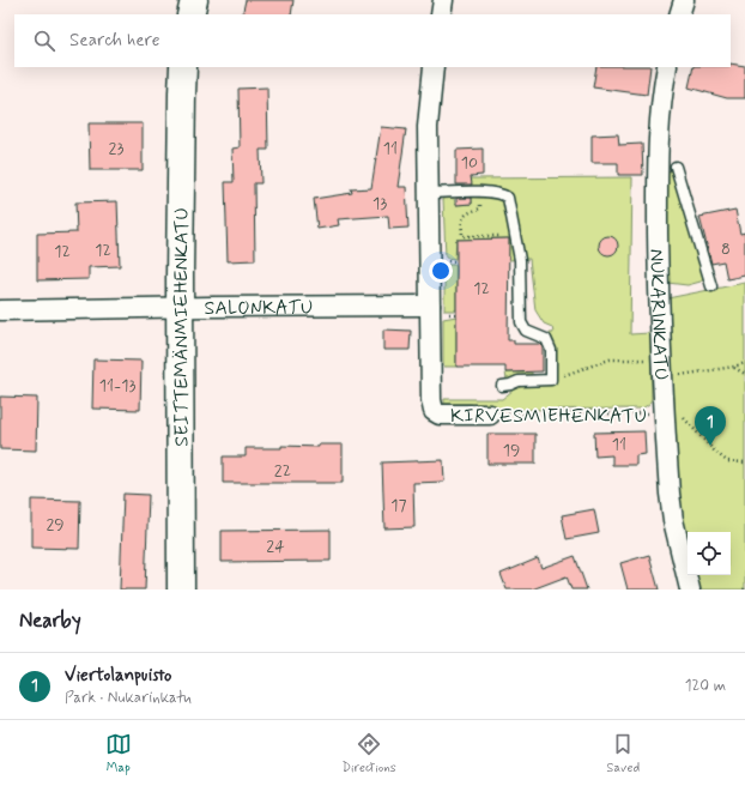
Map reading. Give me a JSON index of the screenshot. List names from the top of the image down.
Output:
{
  "streets": {
    "street": [
      "SALONKATU",
      "NUKARINKATU",
      "SEITTEMÄNMIEHENKATU",
      "KIRVESMIEHENKATU"
    ]
  },
  "crossings": [
    ["SALONKATU", "SEITTEMÄNMIEHENKATU"],
    ["SALONKATU", "KIRVESMIEHENKATU"],
    ["NUKARINKATU", "KIRVESMIEHENKATU"]
  ],
  "house_numbers": [
    "23",
    "11",
    "10",
    "13",
    "8",
    "12",
    "12",
    "12",
    "11-13",
    "11",
    "19",
    "22",
    "17",
    "29",
    "24"
  ],
  "page": {
    "search": "Search here",
    "pins": "1",
    "heading": "Nearby",
    "list": [
      {
        "mark": "1",
        "name": "Viertolanpuisto",
        "note": "Park · Nukarinkatu",
        "value": "120 m"
      }
    ],
    "nav": ["Map", "Directions", "Saved"]
  }
}
